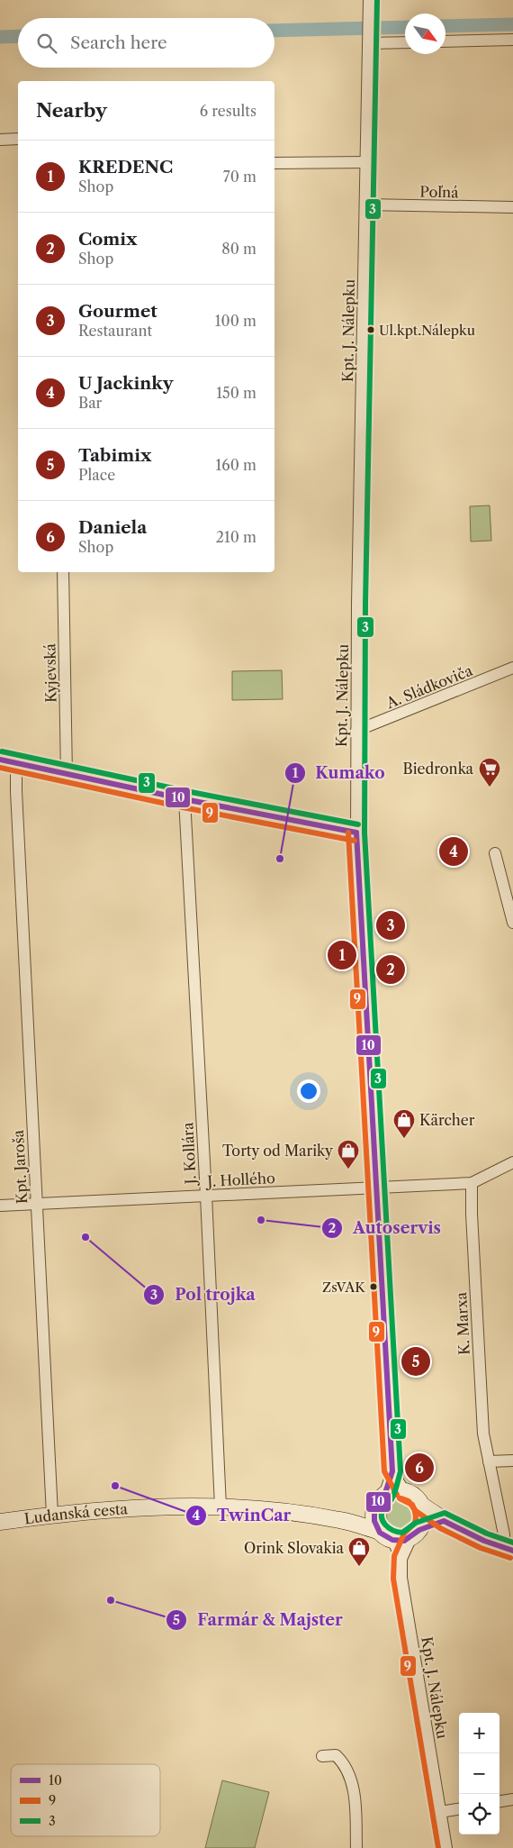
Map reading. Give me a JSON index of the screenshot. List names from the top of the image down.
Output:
{
  "streets": {
    "street": [
      "Poľná",
      "Kpt. J. Nálepku",
      "Kyjevská",
      "A. Sládkoviča",
      "J. Kollára",
      "Kpt. Jaroša",
      "J. Hollého",
      "K. Marxa",
      "Ludanská cesta"
    ]
  },
  "crossings": [
    ["Poľná", "Kpt. J. Nálepku"],
    ["Kpt. J. Nálepku", "A. Sládkoviča"],
    ["Kpt. J. Nálepku", "J. Hollého"],
    ["Kpt. J. Nálepku", "Ludanská cesta"],
    ["J. Kollára", "J. Hollého"],
    ["J. Kollára", "Ludanská cesta"],
    ["Kpt. Jaroša", "J. Hollého"],
    ["Kpt. Jaroša", "Ludanská cesta"]
  ],
  "places": {
    "other": [
      "Ul.kpt.Nálepku",
      "Kumako",
      "Autoservis",
      "Pol trojka",
      "ZsVAK",
      "TwinCar",
      "Farmár & Majster"
    ],
    "supermarket": ["Biedronka"],
    "shop": ["Kärcher", "Torty od Mariky", "Orink Slovakia"]
  },
  "lines": ["transit line 3", "transit line 10", "transit line 9"],
  "legend": ["10", "9", "3"],
  "north": "bottom right",
  "page": {
    "search": "Search here",
    "heading": ["Nearby", "6 results"],
    "list": [
      {
        "mark": "1",
        "name": "KREDENC",
        "note": "Shop",
        "value": "70 m"
      },
      {
        "mark": "2",
        "name": "Comix",
        "note": "Shop",
        "value": "80 m"
      },
      {
        "mark": "3",
        "name": "Gourmet",
        "note": "Restaurant",
        "value": "100 m"
      },
      {
        "mark": "4",
        "name": "U Jackinky",
        "note": "Bar",
        "value": "150 m"
      },
      {
        "mark": "5",
        "name": "Tabimix",
        "note": "Place",
        "value": "160 m"
      },
      {
        "mark": "6",
        "name": "Daniela",
        "note": "Shop",
        "value": "210 m"
      }
    ],
    "pins": [
      "4",
      "3",
      "1",
      "2",
      "5",
      "6"
    ],
    "map_buttons": ["+", "−"]
  }
}
